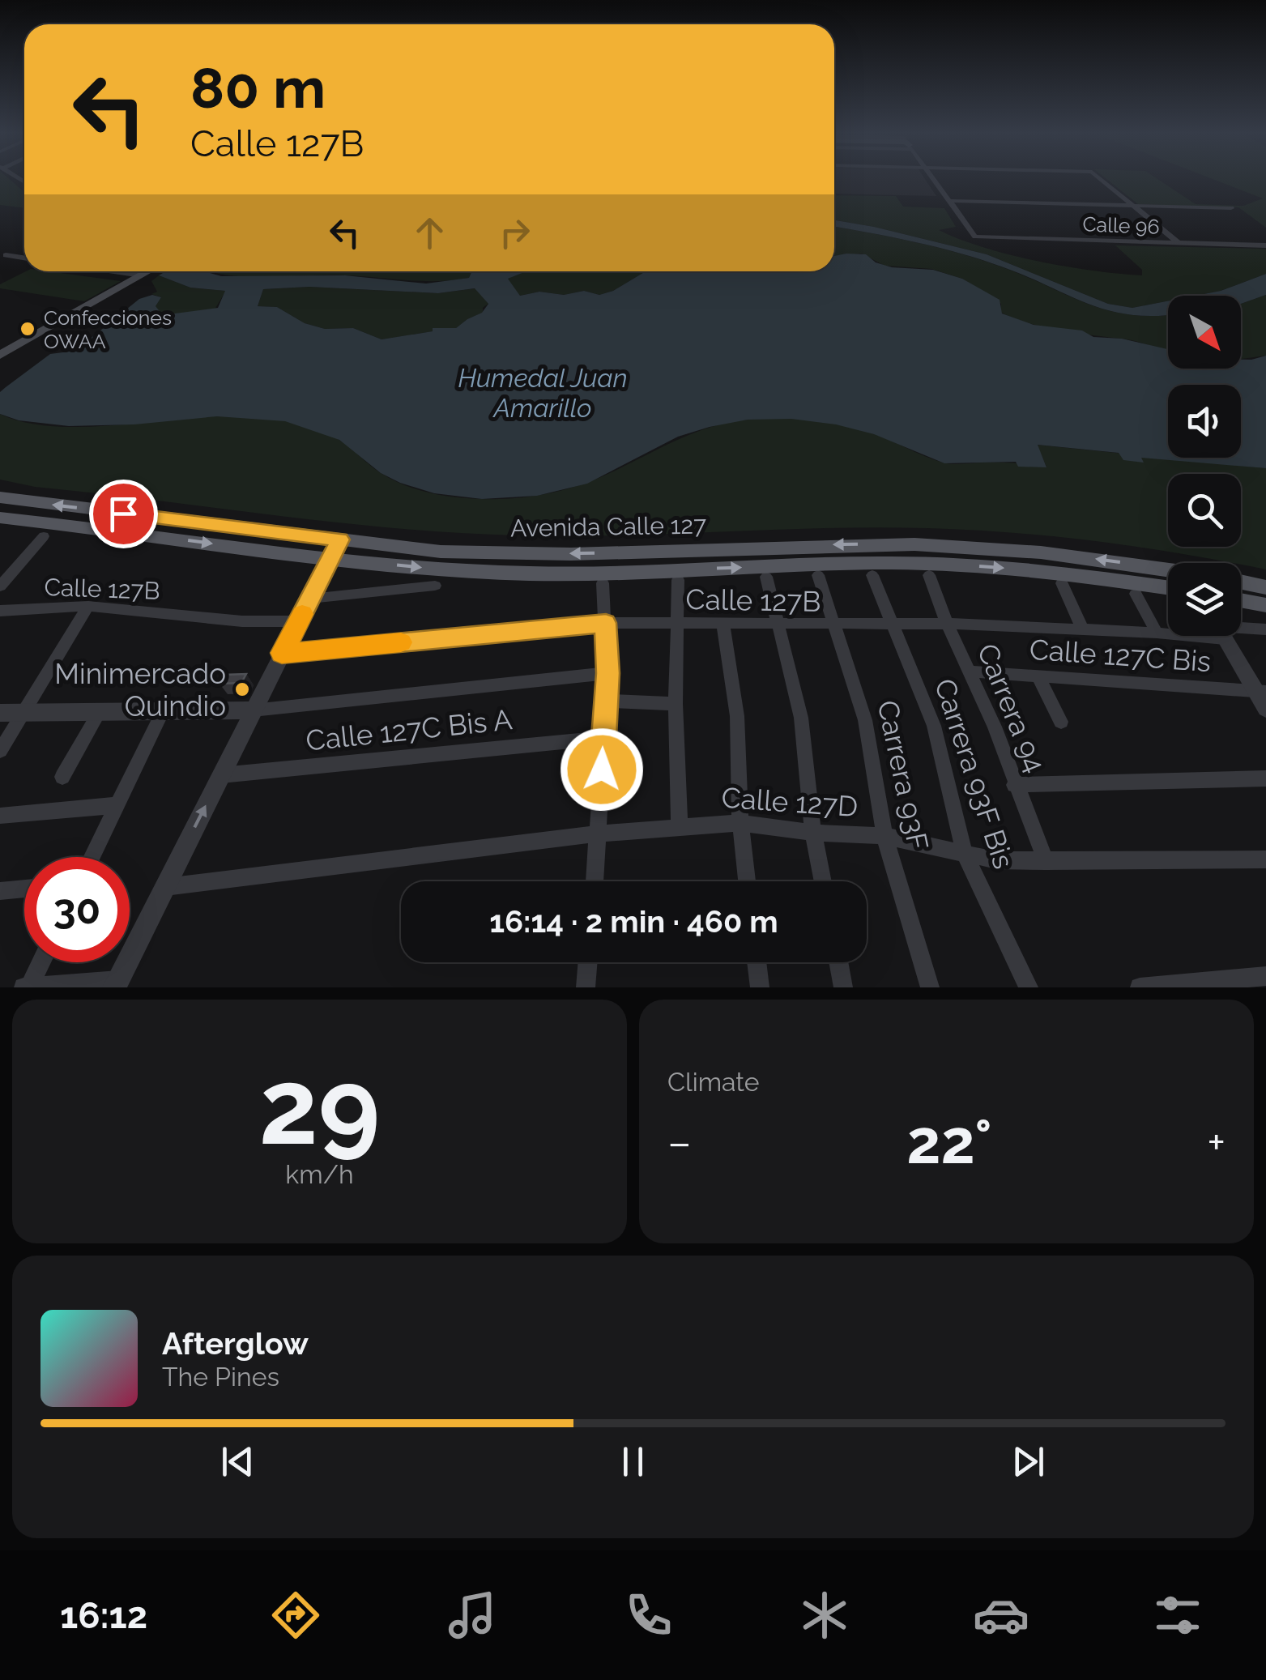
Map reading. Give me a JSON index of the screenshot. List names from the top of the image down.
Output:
{
  "streets": {
    "main road": ["Avenida Calle 127"],
    "street": [
      "Calle 96",
      "Calle 127B",
      "Calle 127C Bis",
      "Carrera 94",
      "Calle 127C Bis A",
      "Carrera 93F Bis",
      "Carrera 93F",
      "Calle 127D"
    ]
  },
  "crossings": [
    ["Calle 127B", "Carrera 94"],
    ["Calle 127B", "Carrera 93F Bis"],
    ["Calle 127B", "Carrera 93F"],
    ["Calle 127C Bis", "Carrera 94"],
    ["Carrera 94", "Calle 127D"],
    ["Carrera 93F Bis", "Calle 127D"],
    ["Carrera 93F", "Calle 127D"]
  ],
  "water": ["Humedal Juan Amarillo"],
  "places": ["Confecciones OWAA", "Minimercado Quindio"],
  "north": "bottom right",
  "page": {
    "turn": ["80 m", "Calle 127B"],
    "limit": "30",
    "trip": "16:14 · 2 min · 460 m",
    "tile": [
      ["29", "km/h"],
      "Climate"
    ],
    "heat": ["−", "22°", "+"],
    "song": ["Afterglow", "The Pines"],
    "tabs": "16:12"
  }
}
